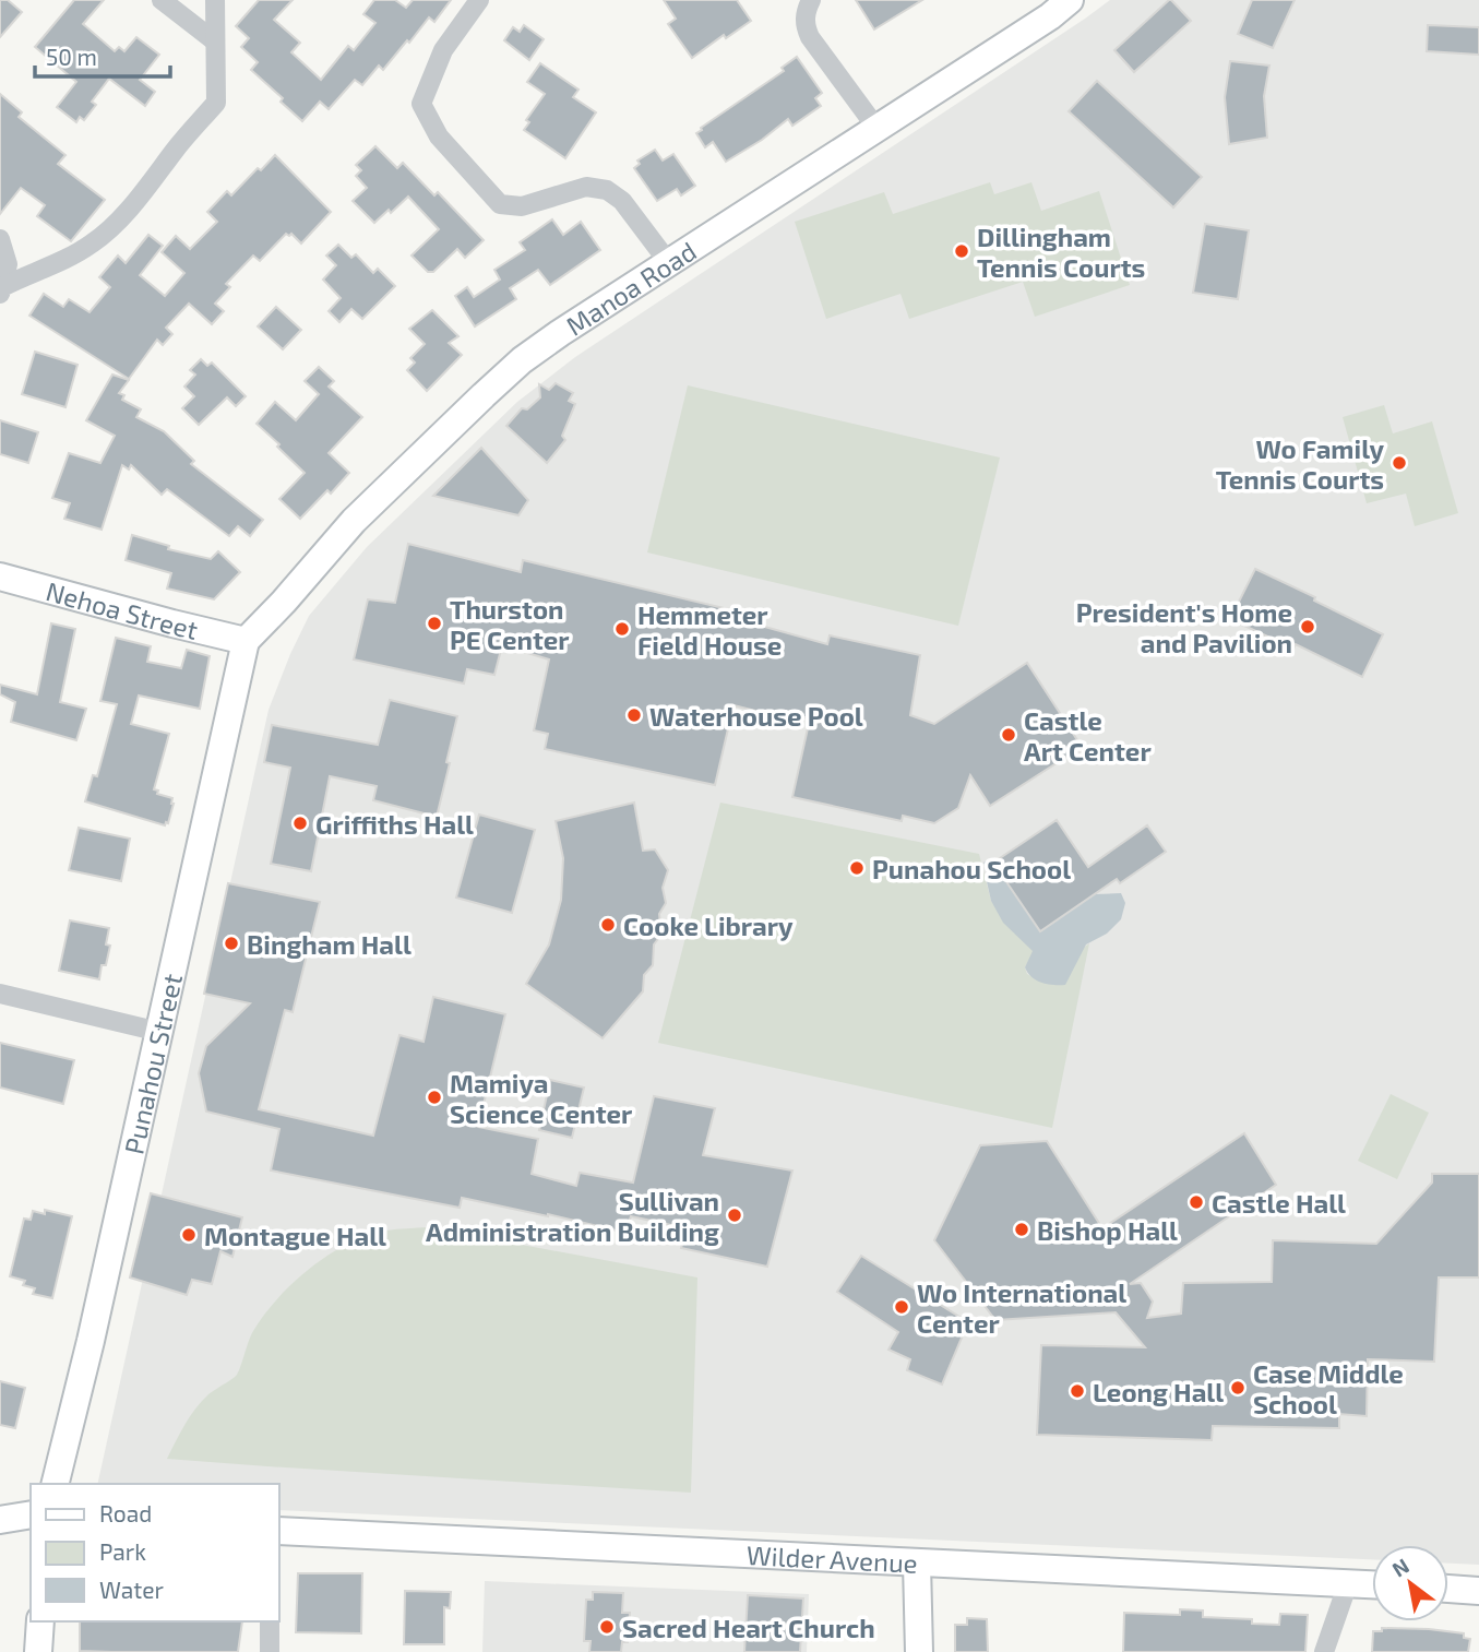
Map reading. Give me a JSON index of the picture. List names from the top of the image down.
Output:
{
  "streets": {
    "main road": [
      "Manoa Road",
      "Nehoa Street",
      "Punahou Street",
      "Wilder Avenue"
    ]
  },
  "crossings": [
    ["Manoa Road", "Nehoa Street"],
    ["Manoa Road", "Punahou Street"],
    ["Nehoa Street", "Punahou Street"]
  ],
  "places": [
    "Dillingham Tennis Courts",
    "Wo Family Tennis Courts",
    "Thurston PE Center",
    "President's Home and Pavilion",
    "Hemmeter Field House",
    "Waterhouse Pool",
    "Castle Art Center",
    "Griffiths Hall",
    "Punahou School",
    "Cooke Library",
    "Bingham Hall",
    "Mamiya Science Center",
    "Castle Hall",
    "Sullivan Administration Building",
    "Bishop Hall",
    "Montague Hall",
    "Wo International Center",
    "Case Middle School",
    "Leong Hall",
    "Sacred Heart Church"
  ],
  "legend": ["Road", "Park", "Water"],
  "scale_bar": "50 m",
  "north": "top left"
}
